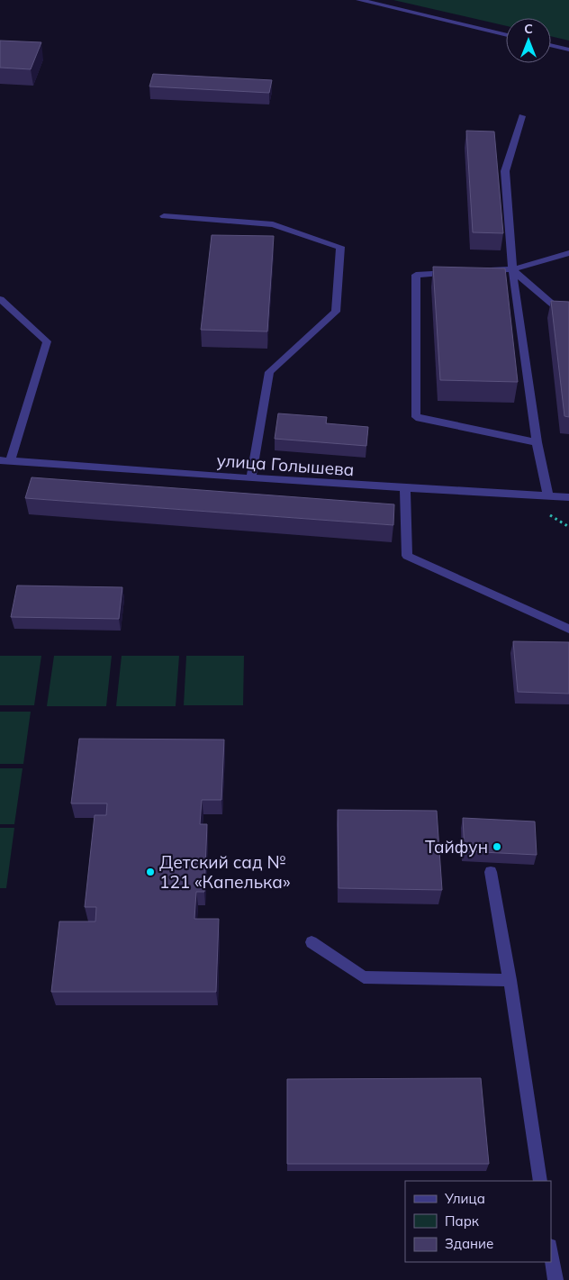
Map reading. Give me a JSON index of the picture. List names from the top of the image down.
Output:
{
  "streets": {
    "street": ["улица Голышева"]
  },
  "places": ["Тайфун", "Детский сад № 121 «Капелька»"],
  "legend": ["Улица", "Парк", "Здание"],
  "north": "top"
}
